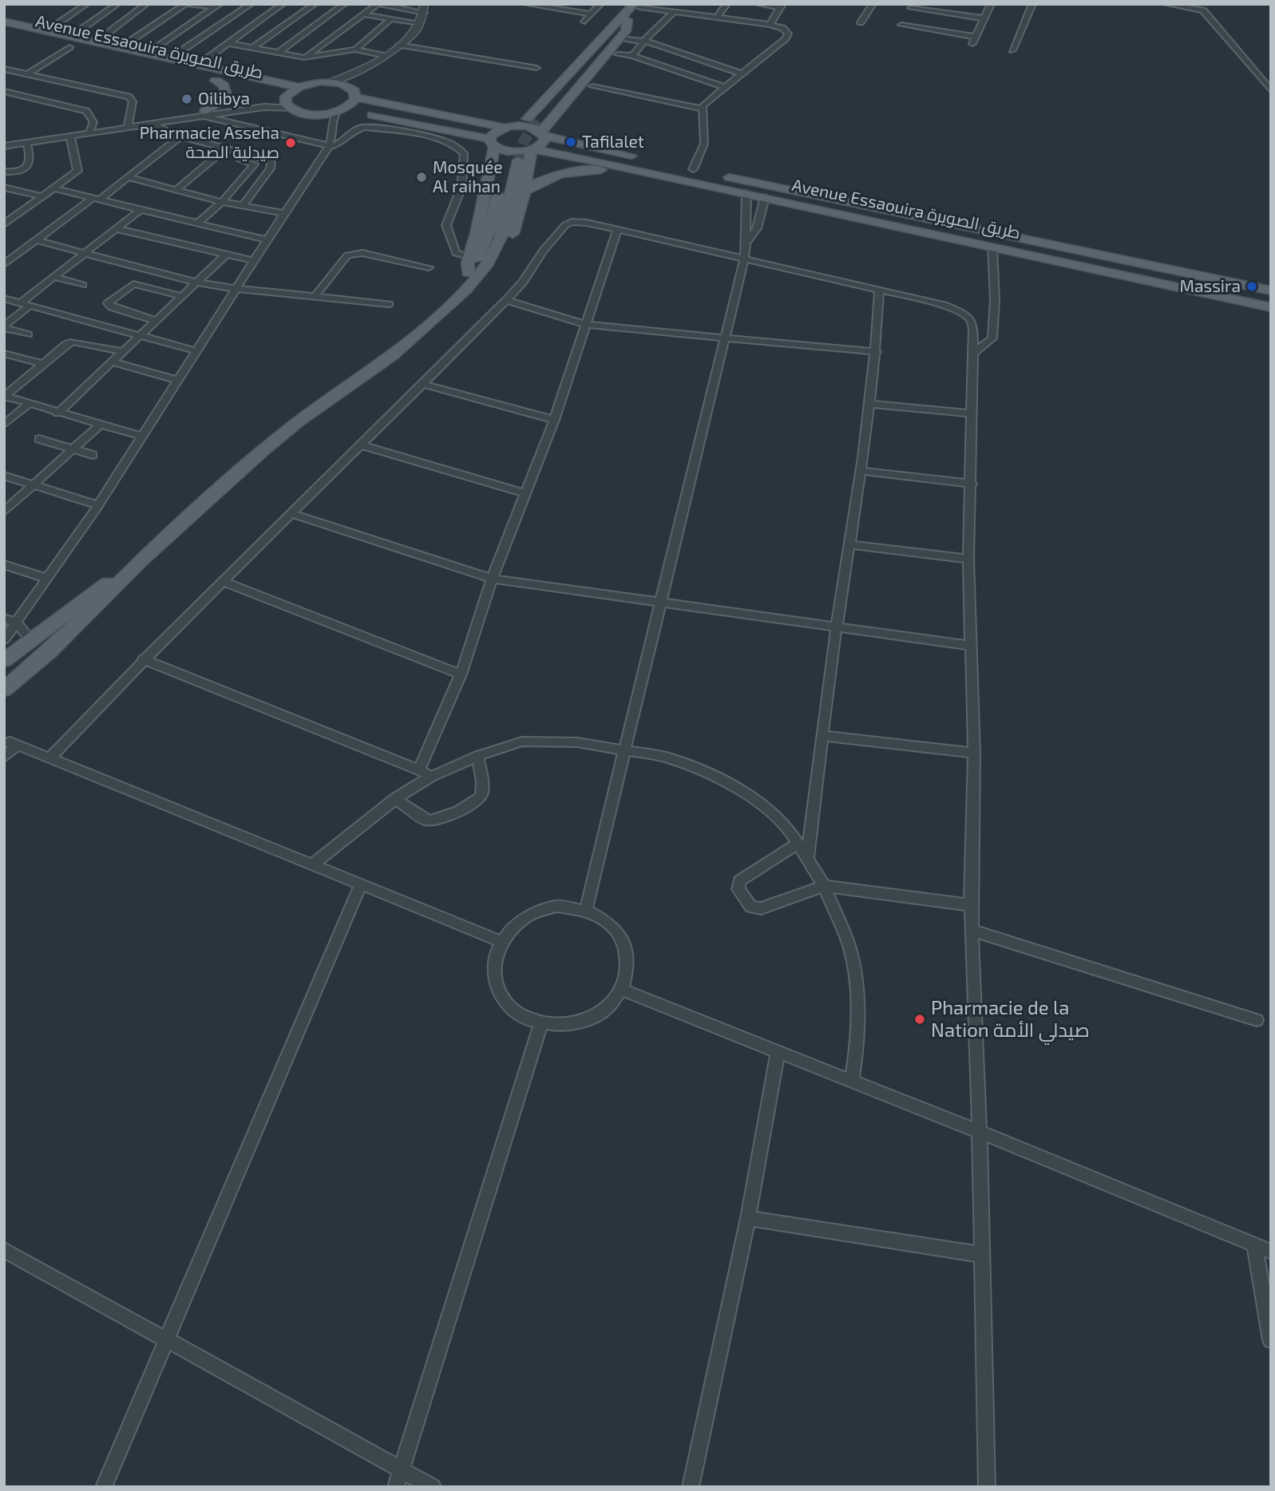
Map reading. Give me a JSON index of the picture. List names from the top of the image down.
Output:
{
  "streets": {
    "main road": ["Avenue Essaouira طريق الصويرة"]
  },
  "places": [
    "Oilibya",
    "Tafilalet",
    "Pharmacie Asseha صيدلية الصحة",
    "Mosquée Al raihan",
    "Massira",
    "Pharmacie de la Nation صيدلي الأمة"
  ]
}
